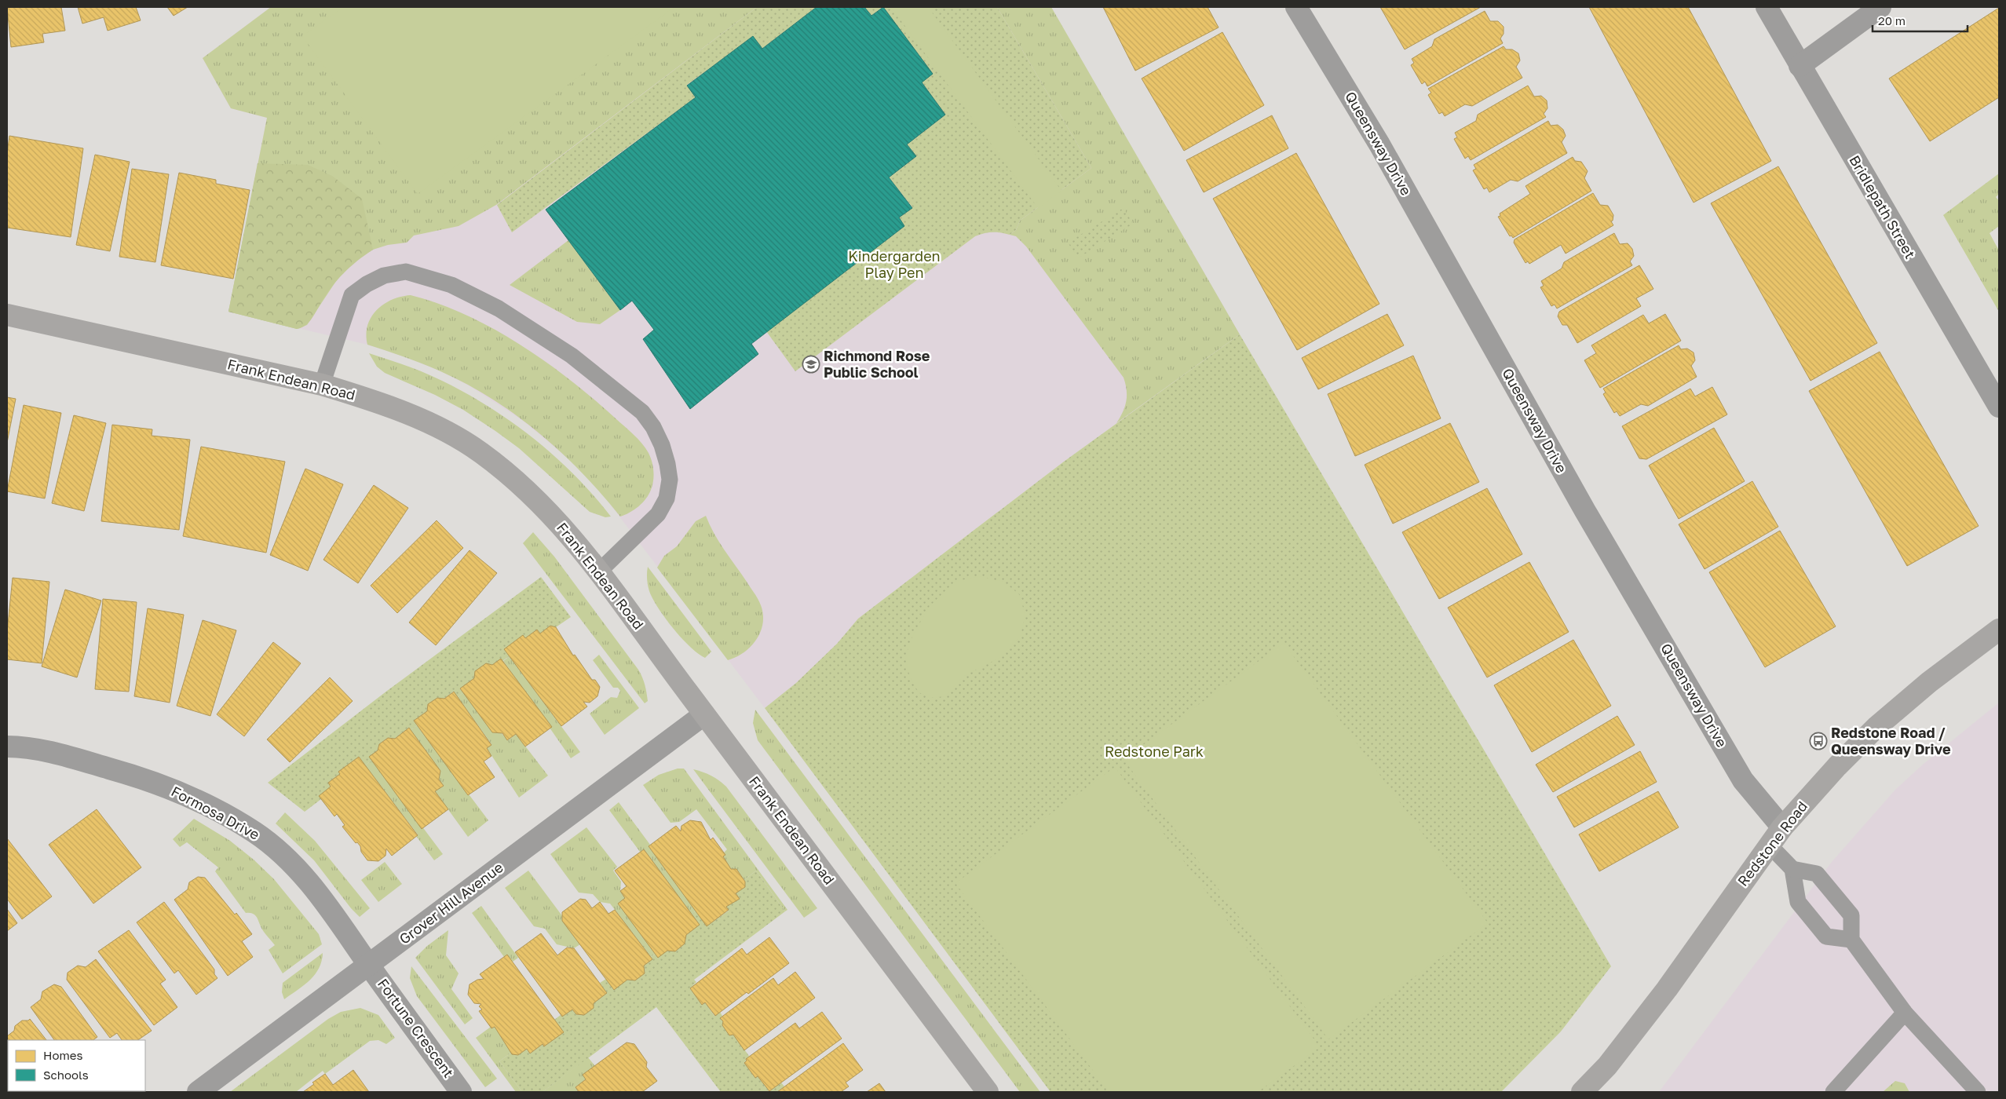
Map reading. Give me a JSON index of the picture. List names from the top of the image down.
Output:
{
  "streets": {
    "street": [
      "Queensway Drive",
      "Bridlepath Street",
      "Frank Endean Road",
      "Formosa Drive",
      "Redstone Road",
      "Grover Hill Avenue",
      "Fortune Crescent"
    ]
  },
  "crossings": [
    ["Queensway Drive", "Redstone Road"],
    ["Frank Endean Road", "Grover Hill Avenue"],
    ["Formosa Drive", "Grover Hill Avenue"],
    ["Formosa Drive", "Fortune Crescent"],
    ["Grover Hill Avenue", "Fortune Crescent"]
  ],
  "parks": ["Kindergarden Play Pen", "Redstone Park"],
  "places": {
    "school or university": ["Richmond Rose Public School"],
    "bus stop": ["Redstone Road / Queensway Drive"]
  },
  "legend": ["Homes", "Schools"],
  "scale_bar": "20 m"
}
